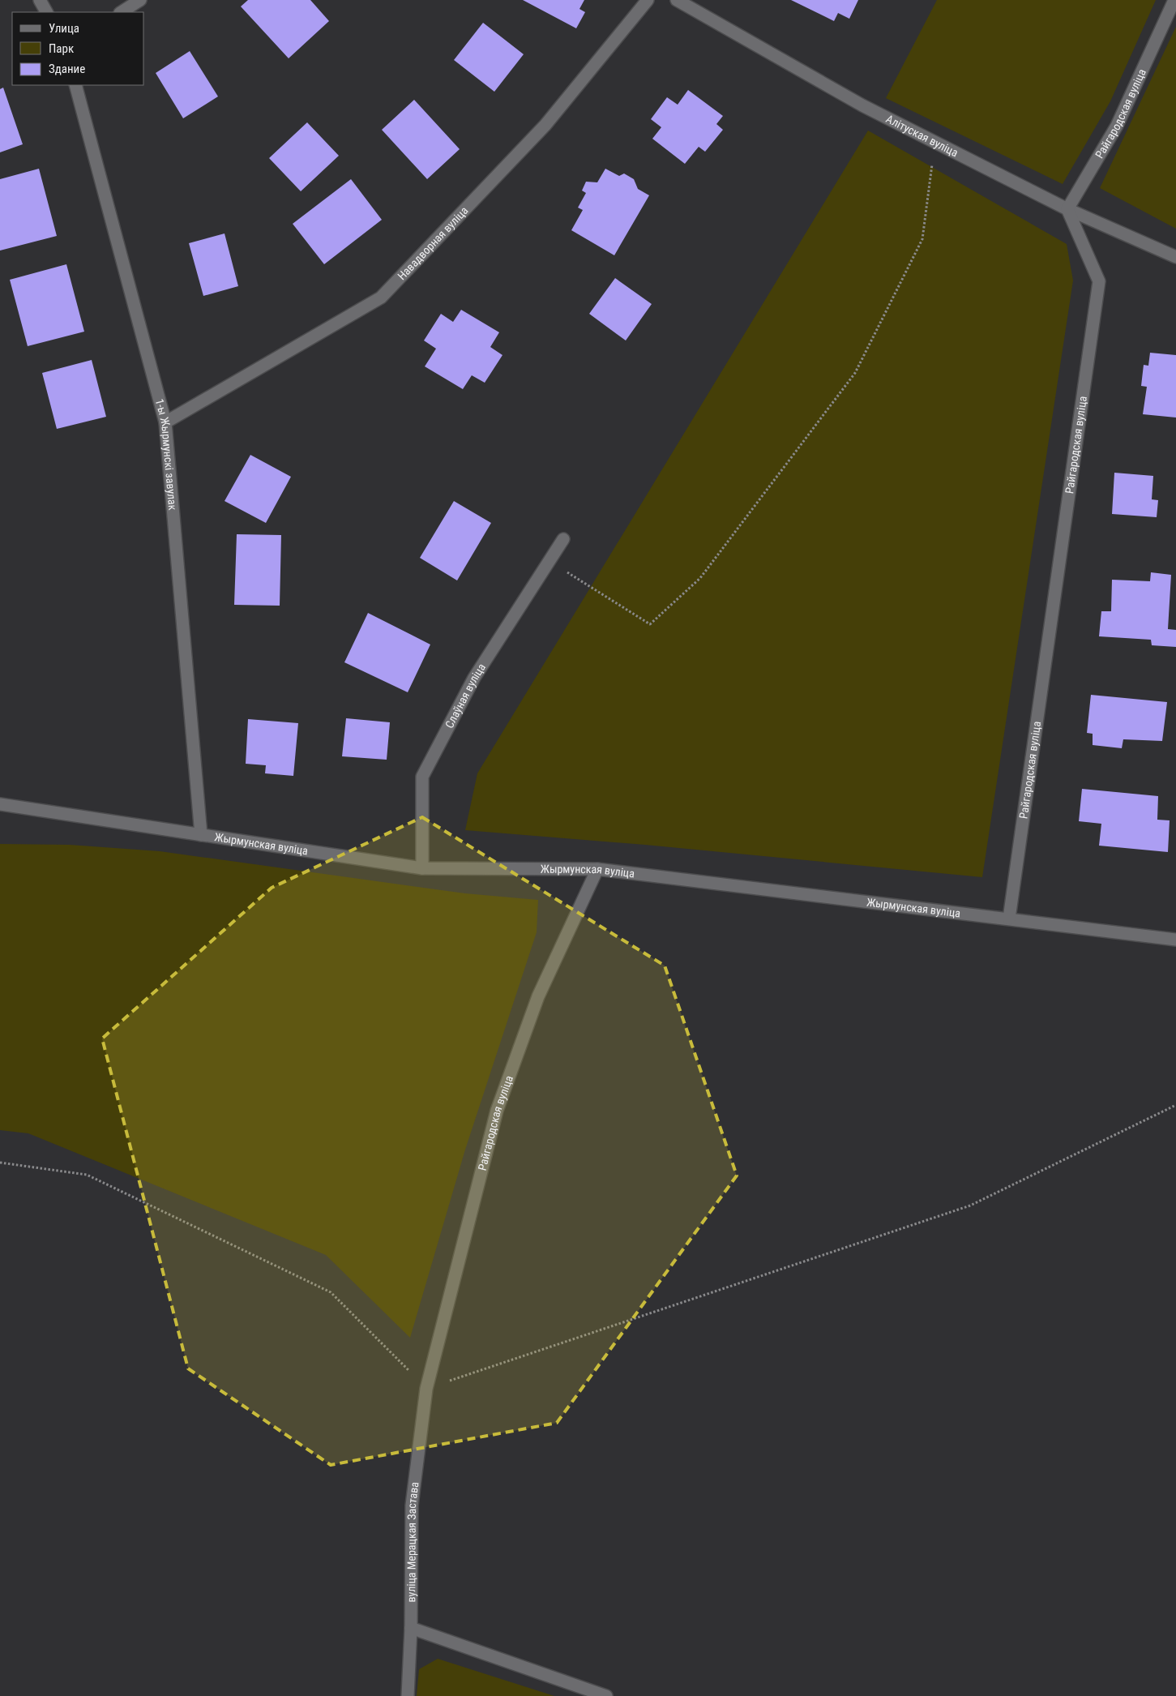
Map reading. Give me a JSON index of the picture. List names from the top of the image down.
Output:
{
  "streets": {
    "street": [
      "Райгародская вуліца",
      "Алітуская вуліца",
      "Навадворная вуліца",
      "1-ы Жырмунскі завулак",
      "Слаўная вуліца",
      "Жырмунская вуліца",
      "вуліца Мерацкая Застава"
    ]
  },
  "crossings": [
    ["Райгародская вуліца", "Алітуская вуліца"],
    ["Райгародская вуліца", "Жырмунская вуліца"],
    ["Райгародская вуліца", "вуліца Мерацкая Застава"],
    ["Навадворная вуліца", "1-ы Жырмунскі завулак"],
    ["1-ы Жырмунскі завулак", "Жырмунская вуліца"],
    ["Слаўная вуліца", "Жырмунская вуліца"]
  ],
  "legend": ["Улица", "Парк", "Здание"]
}
